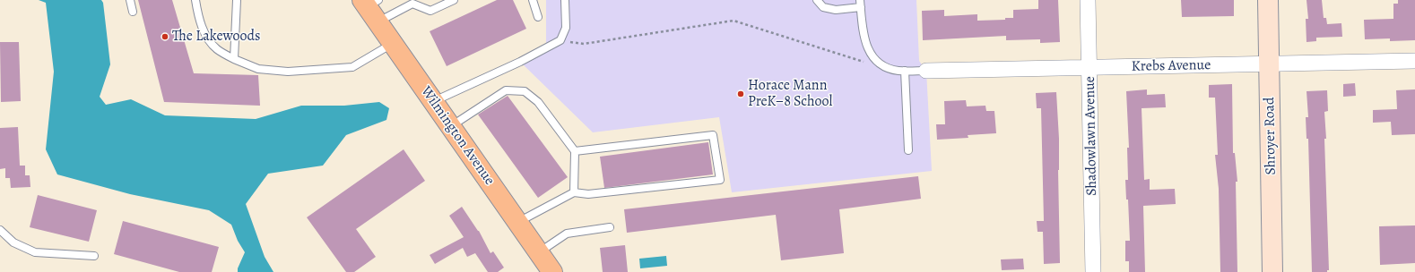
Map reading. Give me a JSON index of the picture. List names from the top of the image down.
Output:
{
  "streets": {
    "main road": ["Wilmington Avenue", "Shroyer Road"],
    "street": ["Krebs Avenue", "Shadowlawn Avenue"]
  },
  "crossings": [
    ["Krebs Avenue", "Shadowlawn Avenue"],
    ["Krebs Avenue", "Shroyer Road"]
  ],
  "places": ["The Lakewoods", "Horace Mann PreK–8 School"]
}
